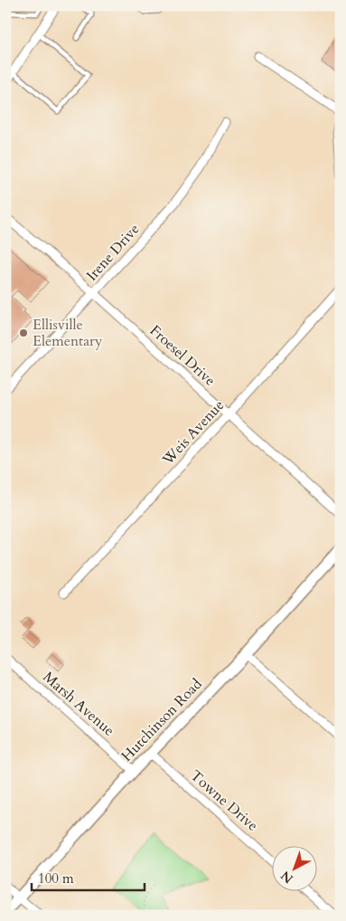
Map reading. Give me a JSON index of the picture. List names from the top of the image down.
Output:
{
  "streets": {
    "street": [
      "Irene Drive",
      "Froesel Drive",
      "Weis Avenue",
      "Marsh Avenue",
      "Hutchinson Road",
      "Towne Drive"
    ]
  },
  "crossings": [
    ["Irene Drive", "Froesel Drive"],
    ["Froesel Drive", "Weis Avenue"],
    ["Marsh Avenue", "Hutchinson Road"],
    ["Hutchinson Road", "Towne Drive"]
  ],
  "places": ["Ellisville Elementary"],
  "scale_bar": "100 m",
  "north": "bottom left"
}
